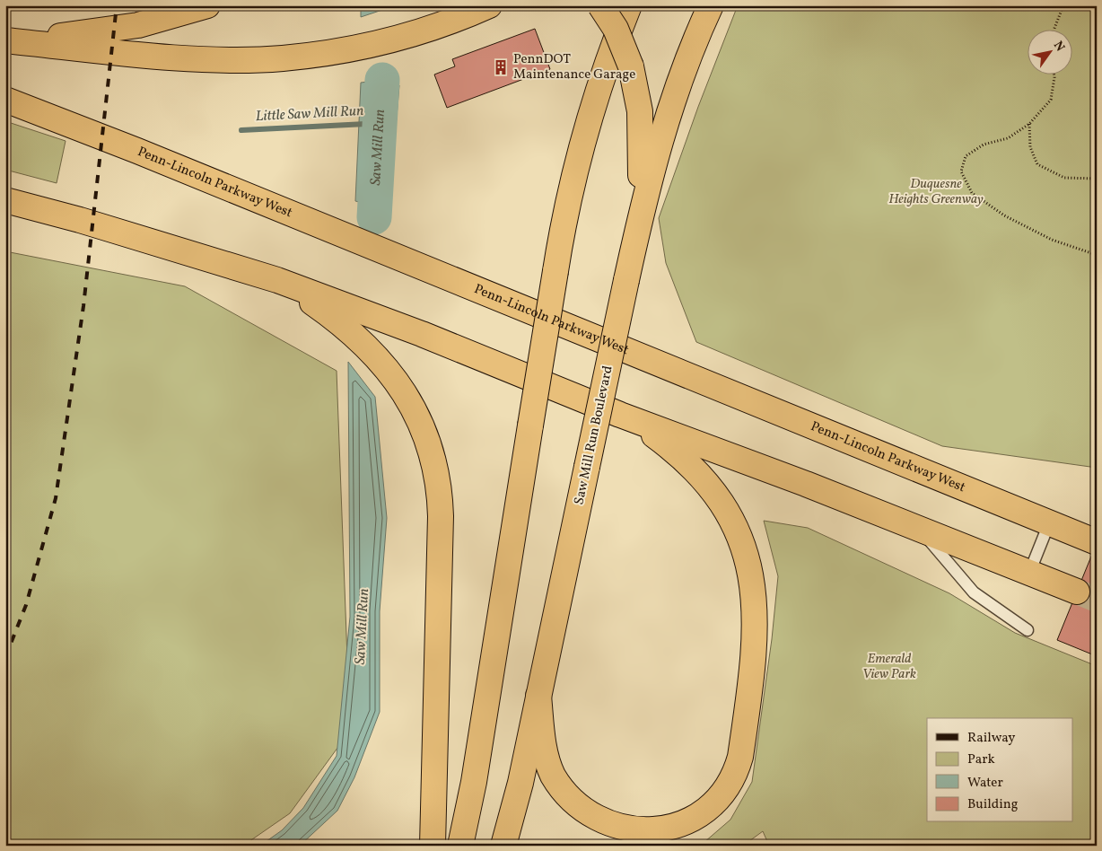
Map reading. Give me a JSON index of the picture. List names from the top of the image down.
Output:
{
  "streets": {
    "highway": ["Penn-Lincoln Parkway West", "Saw Mill Run Boulevard"]
  },
  "water": ["Little Saw Mill Run", "Saw Mill Run"],
  "parks": ["Duquesne Heights Greenway", "Emerald View Park"],
  "places": {
    "building": ["PennDOT Maintenance Garage"]
  },
  "legend": [
    "Railway",
    "Park",
    "Water",
    "Building"
  ],
  "north": "top right"
}
